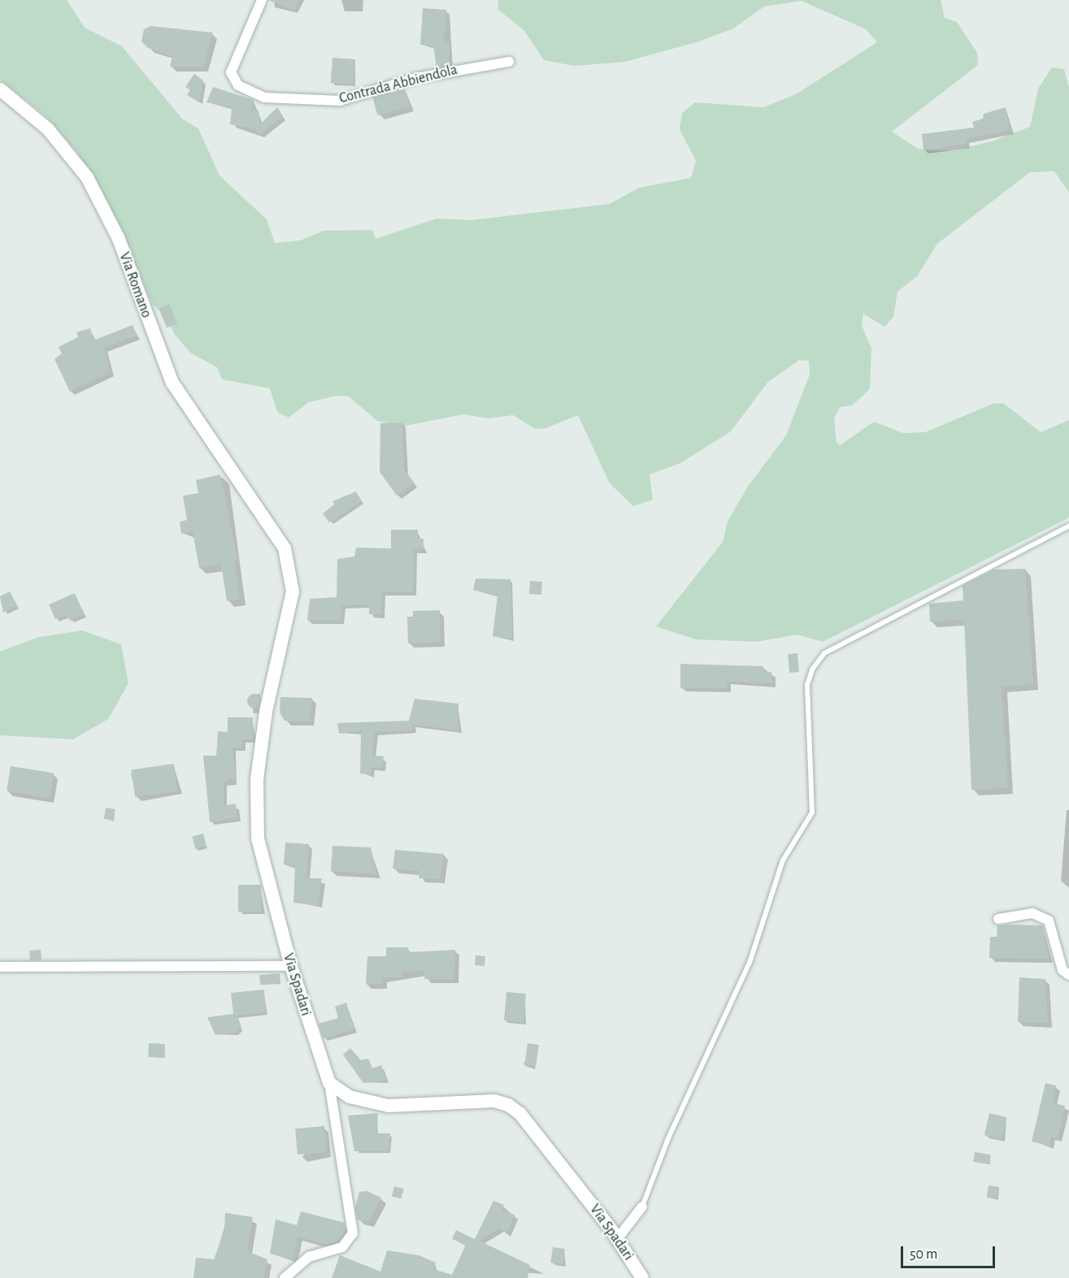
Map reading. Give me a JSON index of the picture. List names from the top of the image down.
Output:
{
  "streets": {
    "street": ["Contrada Abbiendola", "Via Romano", "Via Spadari"]
  },
  "crossings": [
    ["Via Romano", "Via Spadari"]
  ],
  "scale_bar": "50 m"
}
